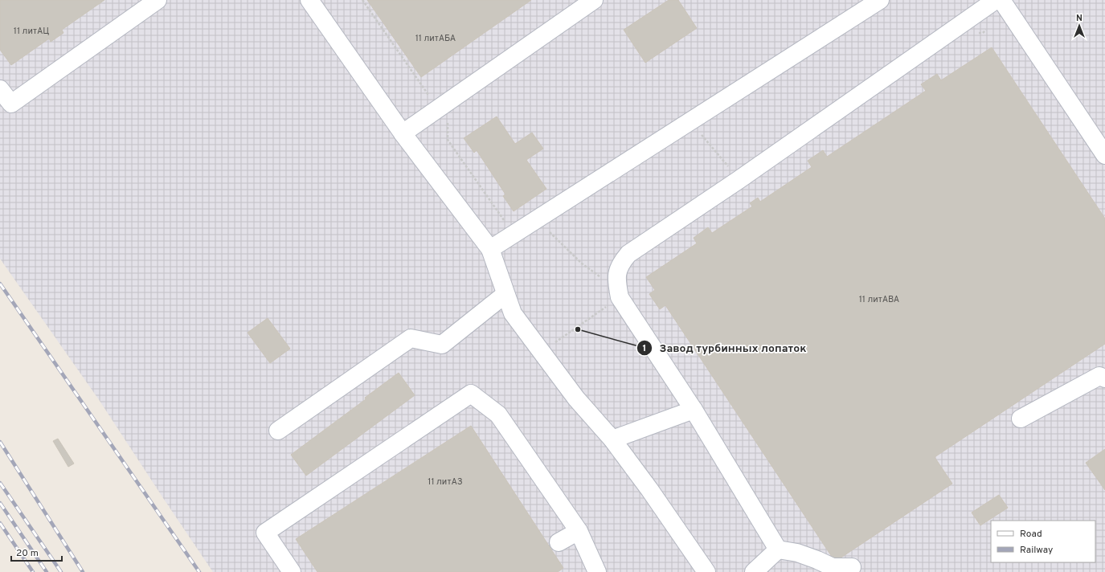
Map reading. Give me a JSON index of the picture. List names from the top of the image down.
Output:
{
  "places": ["Завод турбинных лопаток"],
  "house_numbers": [
    "11 литАЦ",
    "11 литАБА",
    "11 литАВА",
    "11 литАЗ"
  ],
  "legend": ["Road", "Railway"],
  "scale_bar": "20 m",
  "north": "top"
}
